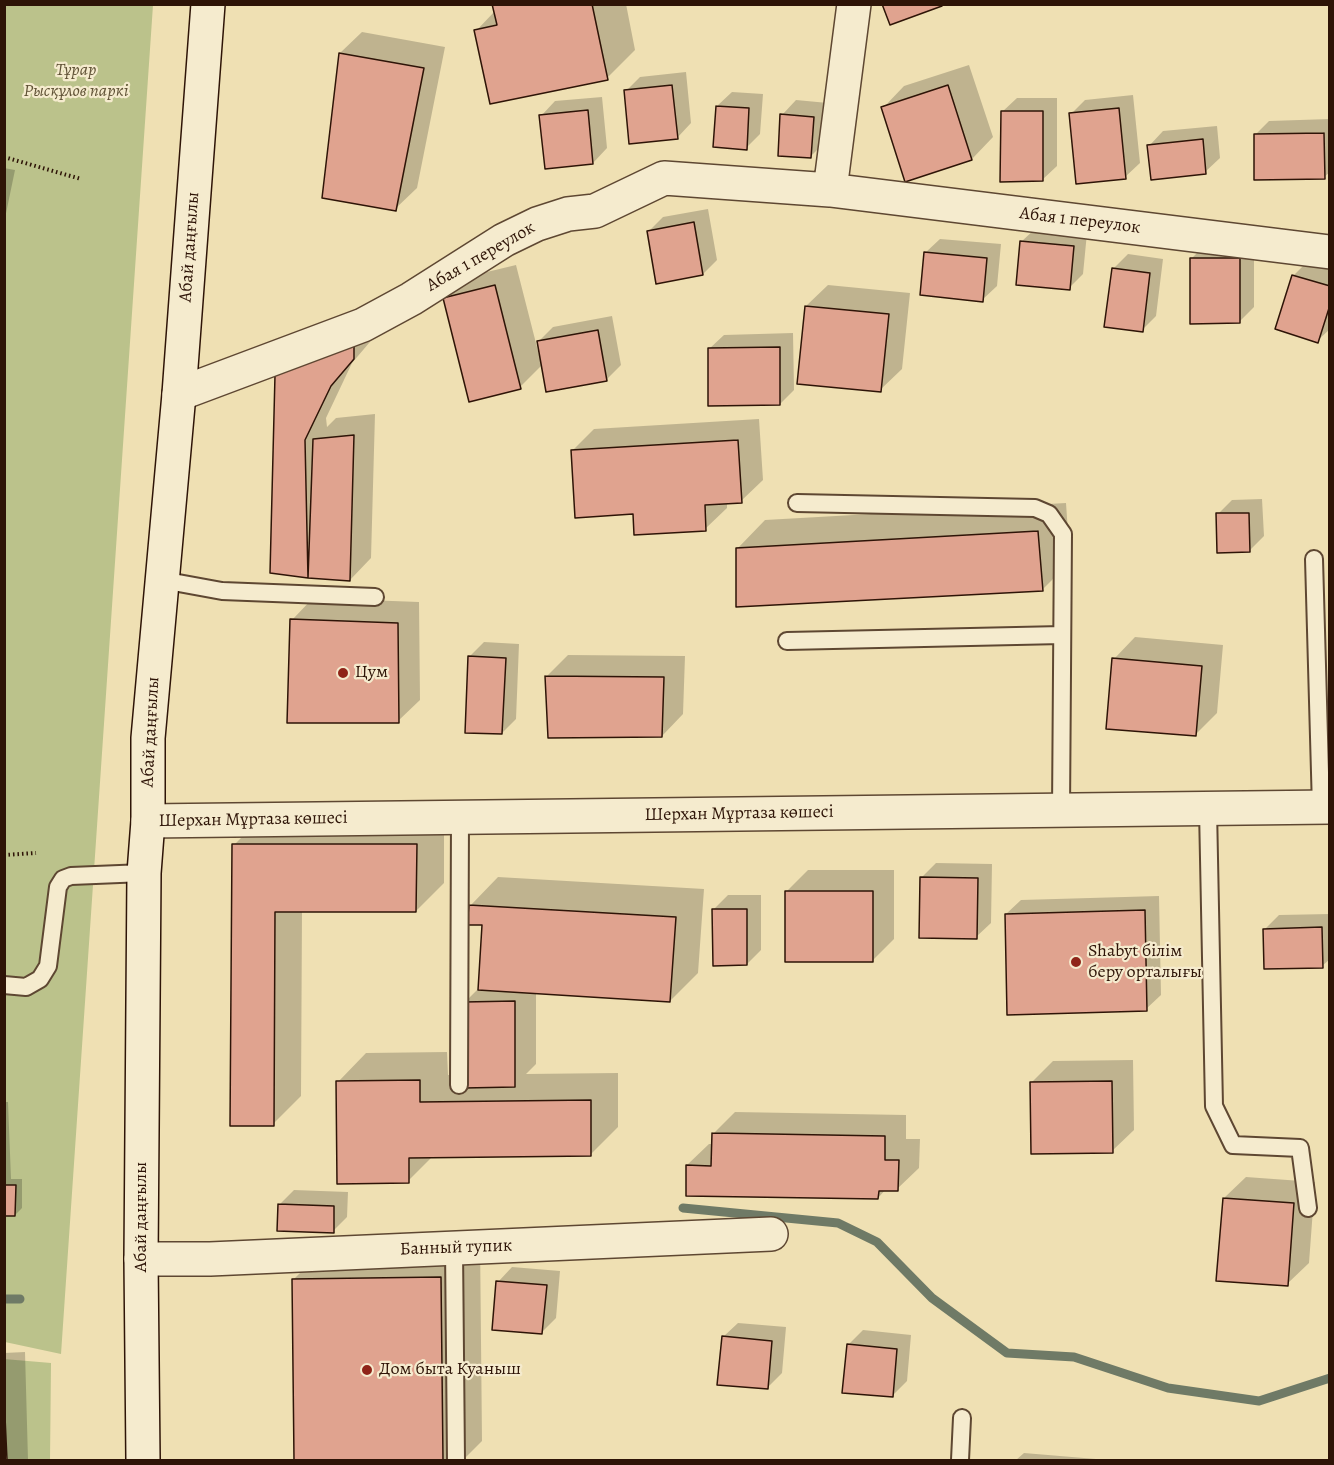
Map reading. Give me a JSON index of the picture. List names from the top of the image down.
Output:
{
  "streets": {
    "street": [
      "Абая 1 переулок",
      "Абай даңғылы",
      "Шерхан Мұртаза көшесі",
      "Банный тупик"
    ]
  },
  "crossings": [
    ["Абая 1 переулок", "Абай даңғылы"],
    ["Абай даңғылы", "Шерхан Мұртаза көшесі"],
    ["Абай даңғылы", "Банный тупик"]
  ],
  "parks": ["Тұрар Рысқұлов паркі"],
  "places": ["Цум", "Shabyt білім беру орталығы", "Дом быта Куаныш"]
}
